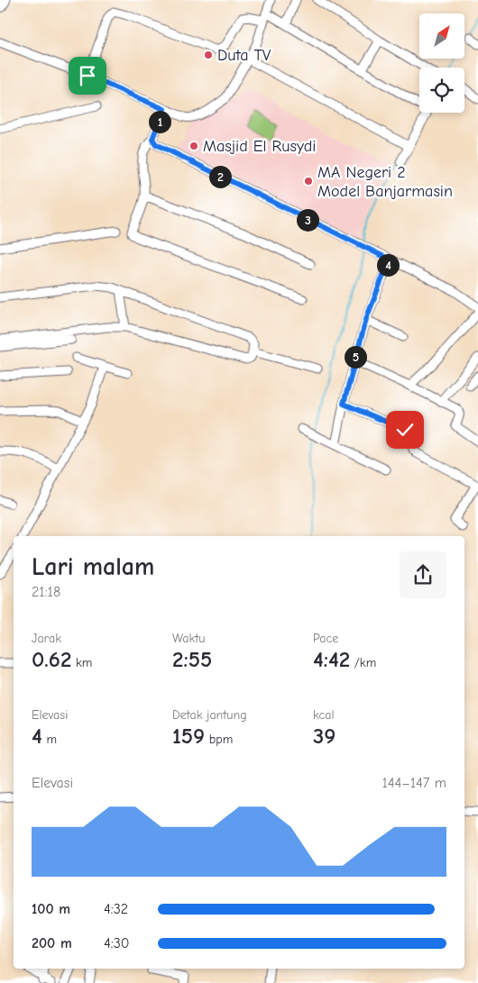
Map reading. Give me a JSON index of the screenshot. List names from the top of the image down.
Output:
{
  "places": ["Duta TV", "Masjid El Rusydi", "MA Negeri 2 Model Banjarmasin"],
  "north": "top right",
  "page": {
    "pins": [
      "1",
      "2",
      "3",
      "4",
      "5"
    ],
    "heading": ["Lari malam", "21:18"],
    "stats": [
      ["Jarak", "0.62 km"],
      ["Waktu", "2:55"],
      ["Pace", "4:42 /km"],
      ["Elevasi", "4 m"],
      ["Detak jantung", "159 bpm"],
      ["kcal", "39"]
    ],
    "chart": ["Elevasi", "144–147 m"],
    "list": [
      {
        "name": "100 m",
        "note": "4:32"
      },
      {
        "name": "200 m",
        "note": "4:30"
      }
    ]
  }
}
